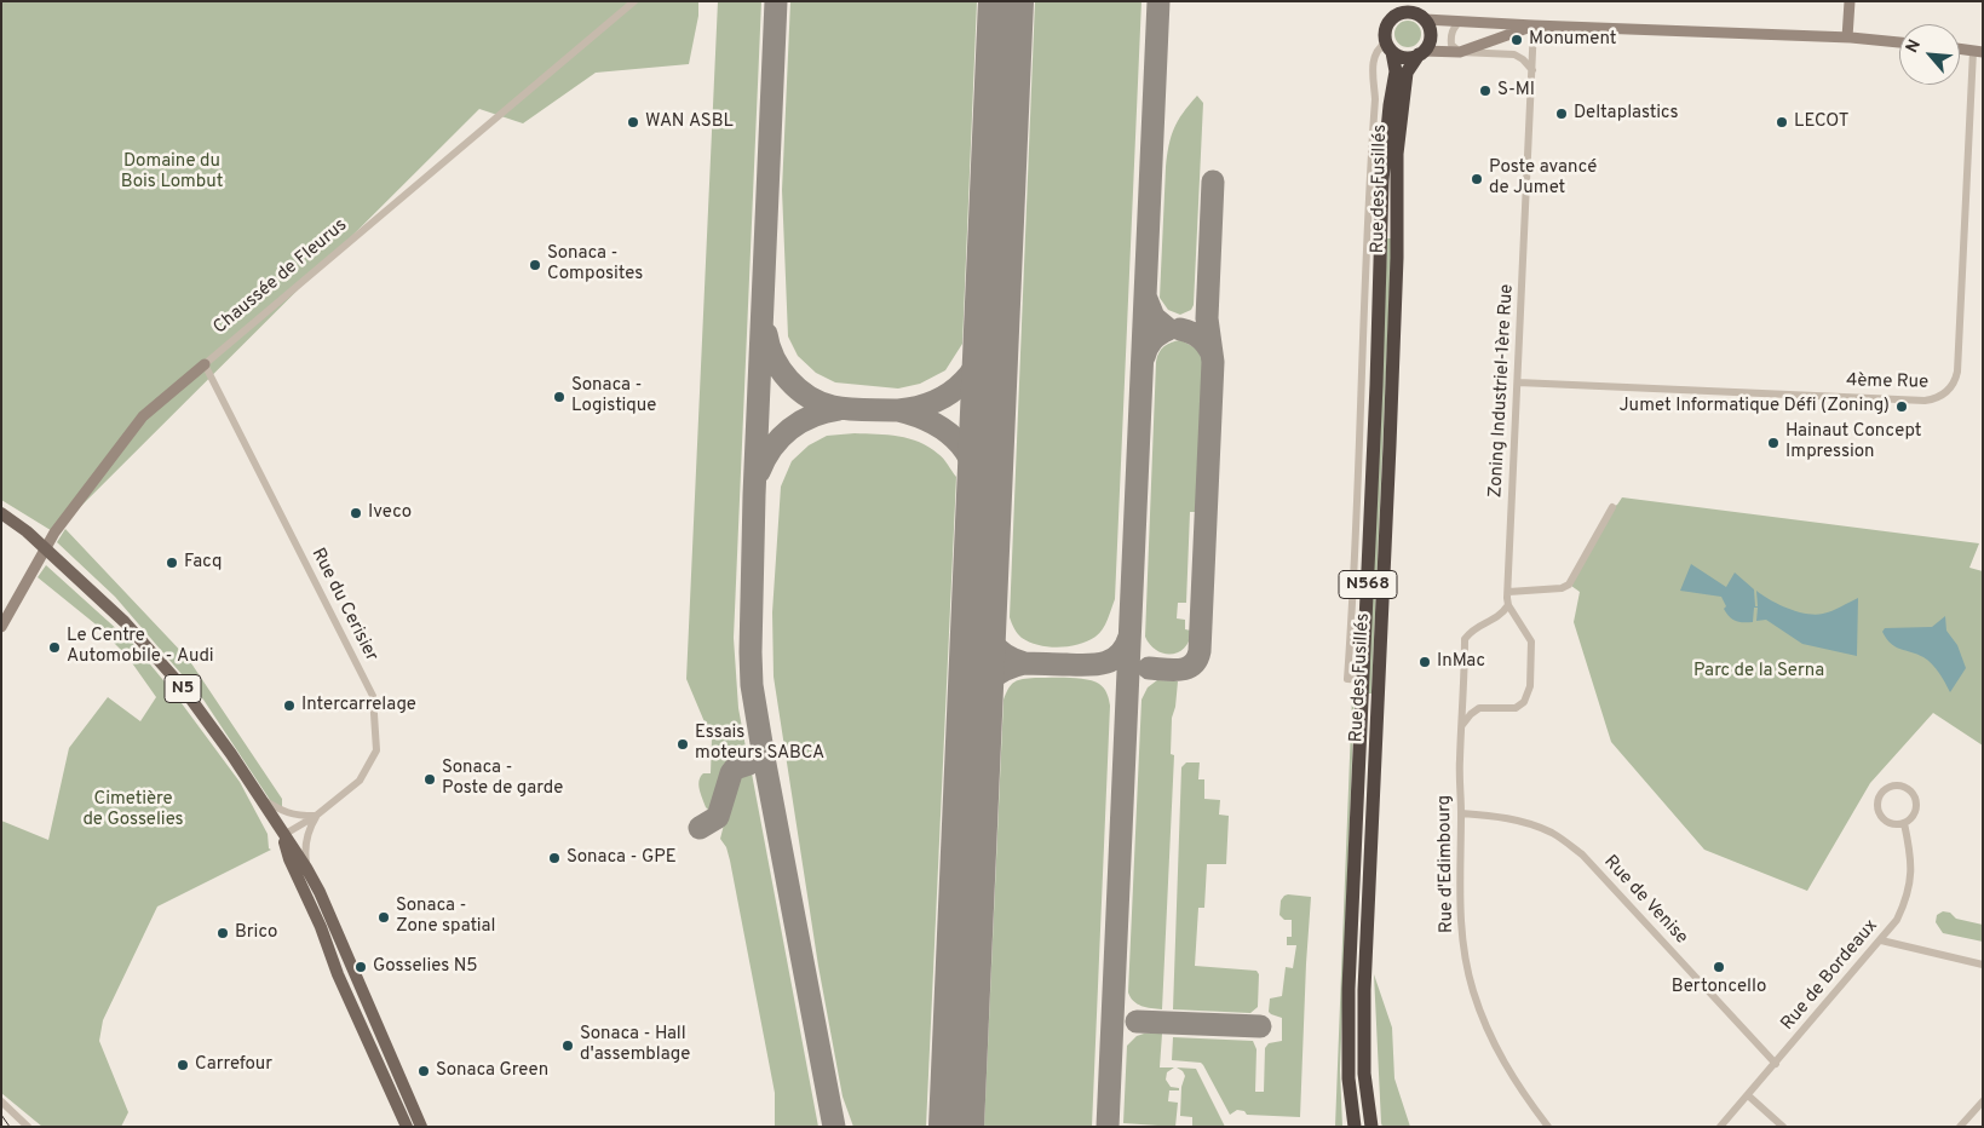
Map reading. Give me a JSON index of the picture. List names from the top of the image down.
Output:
{
  "streets": {
    "highway": ["Rue des Fusillés", "N568"],
    "main road": ["N5"],
    "street": [
      "Chaussée de Fleurus",
      "4ème Rue",
      "Zoning Industriel-1ère Rue",
      "Rue du Cerisier",
      "Rue d'Edimbourg",
      "Rue de Venise",
      "Rue de Bordeaux"
    ]
  },
  "crossings": [
    ["Rue des Fusillés", "N568"],
    ["Chaussée de Fleurus", "Rue du Cerisier"],
    ["4ème Rue", "Zoning Industriel-1ère Rue"],
    ["Zoning Industriel-1ère Rue", "Rue d'Edimbourg"],
    ["Rue du Cerisier", "N5"],
    ["Rue d'Edimbourg", "Rue de Venise"],
    ["Rue de Venise", "Rue de Bordeaux"]
  ],
  "parks": ["Domaine du Bois Lombut", "Parc de la Serna", "Cimetière de Gosselies"],
  "places": [
    "Monument",
    "S-MI",
    "Deltaplastics",
    "WAN ASBL",
    "LECOT",
    "Poste avancé de Jumet",
    "Sonaca - Composites",
    "Sonaca - Logistique",
    "Jumet Informatique Défi (Zoning)",
    "Hainaut Concept Impression",
    "Iveco",
    "Facq",
    "Le Centre Automobile - Audi",
    "InMac",
    "Intercarrelage",
    "Essais moteurs SABCA",
    "Sonaca - Poste de garde",
    "Sonaca - GPE",
    "Sonaca - Zone spatial",
    "Brico",
    "Gosselies N5",
    "Bertoncello",
    "Sonaca - Hall d'assemblage",
    "Carrefour",
    "Sonaca Green"
  ],
  "north": "top left"
}
